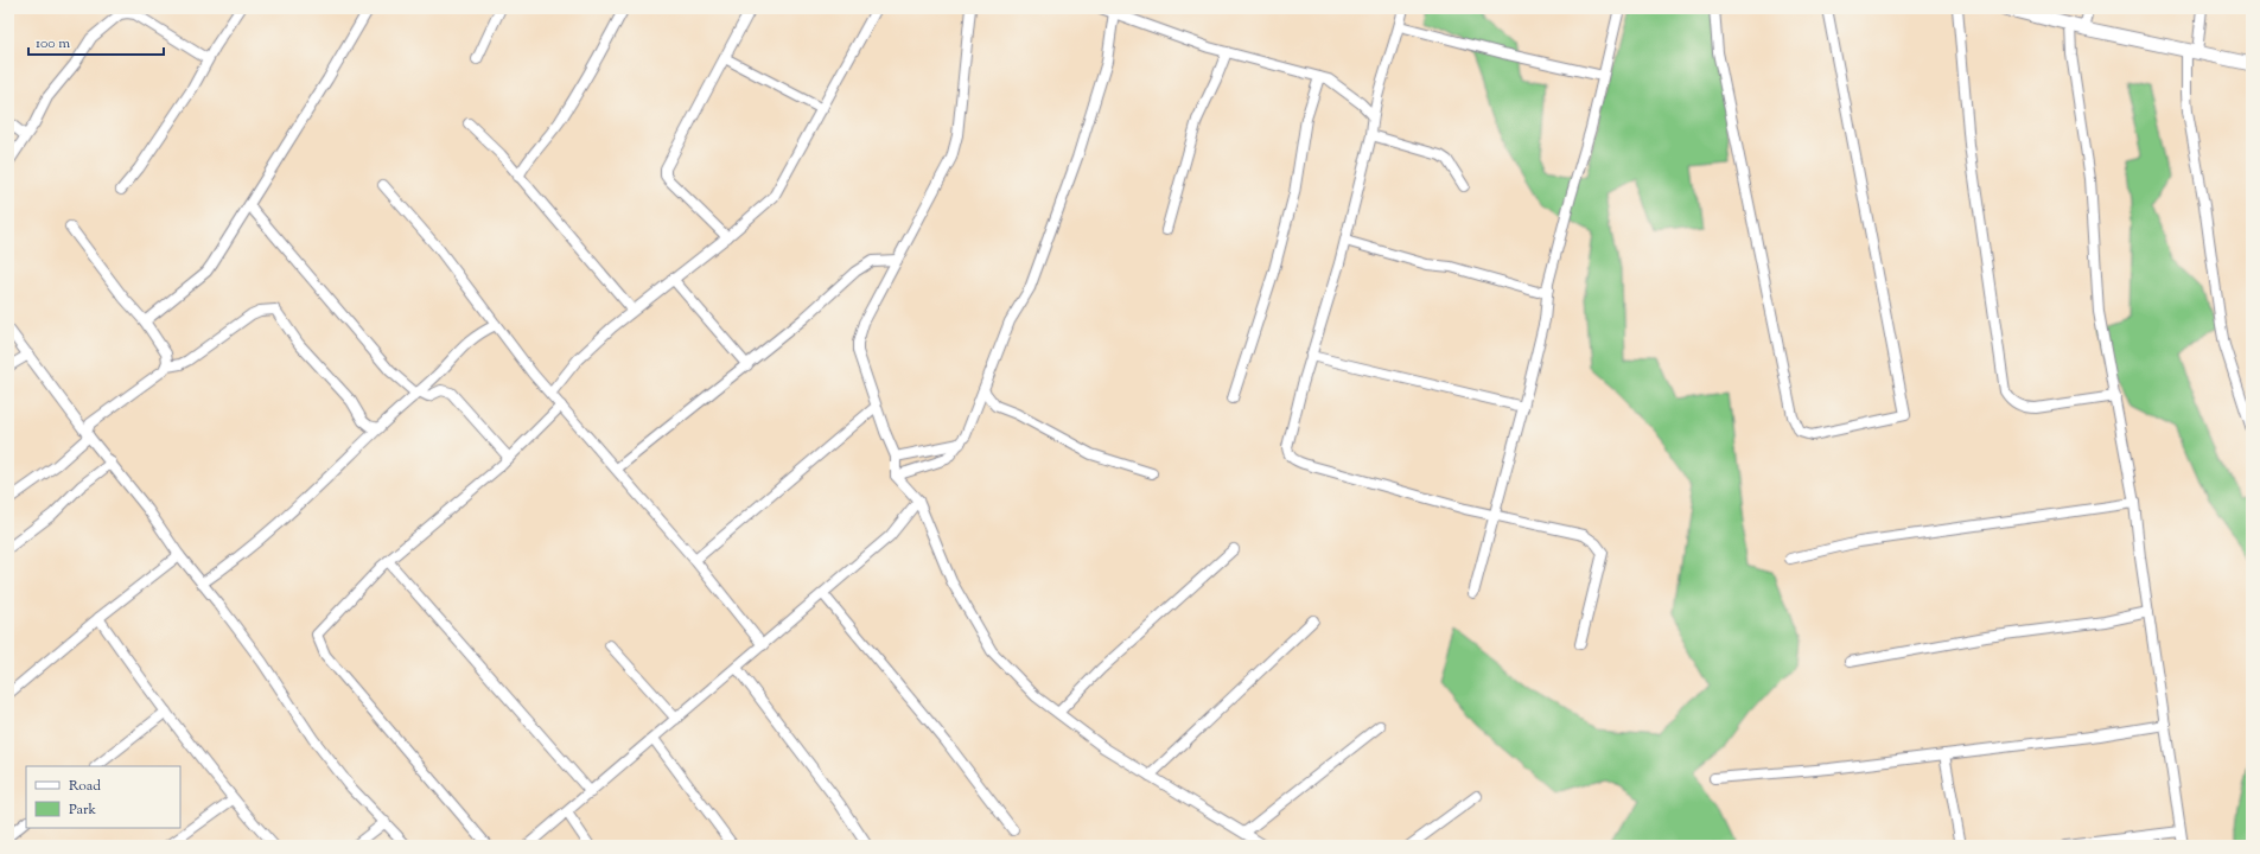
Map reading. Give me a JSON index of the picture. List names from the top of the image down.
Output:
{
  "legend": ["Road", "Park"],
  "scale_bar": "100 m"
}
